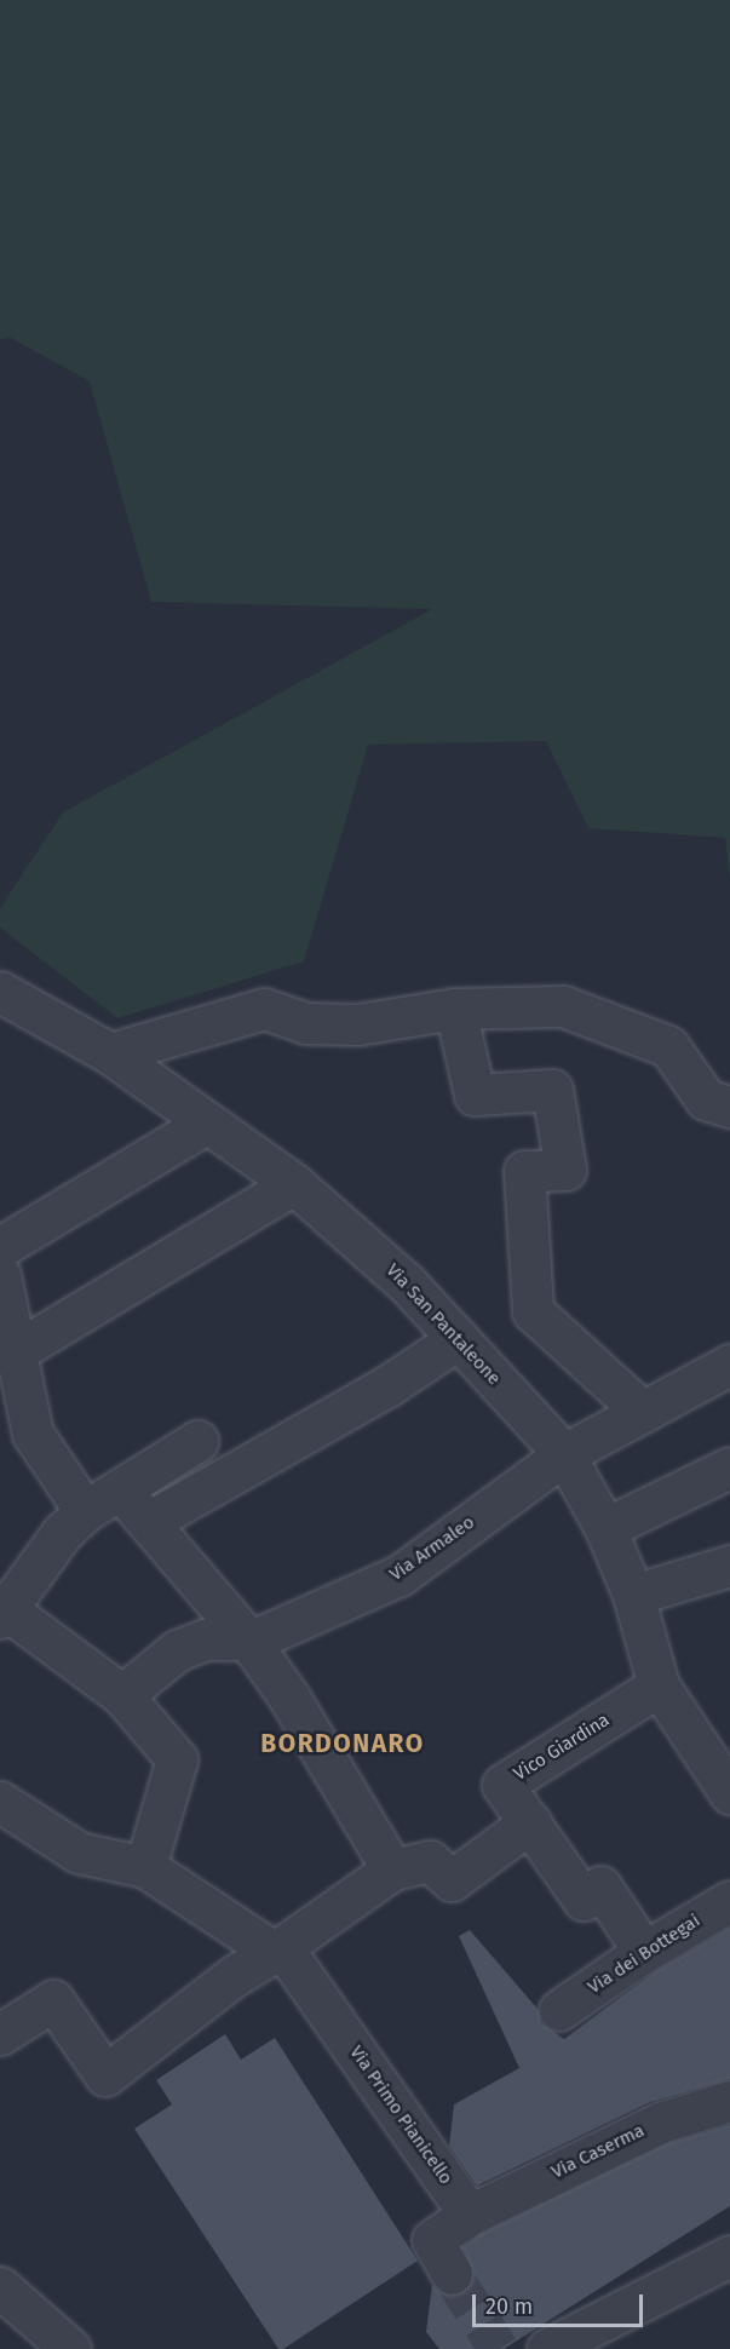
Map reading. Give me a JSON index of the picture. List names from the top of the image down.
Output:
{
  "streets": {
    "street": [
      "Via San Pantaleone",
      "Via Armaleo",
      "Vico Giardina",
      "Via dei Bottegai",
      "Via Primo Pianicello",
      "Via Caserma"
    ]
  },
  "crossings": [
    ["Via San Pantaleone", "Via Armaleo"],
    ["Via San Pantaleone", "Vico Giardina"],
    ["Via Primo Pianicello", "Via Caserma"]
  ],
  "districts": ["BORDONARO"],
  "scale_bar": "20 m"
}
